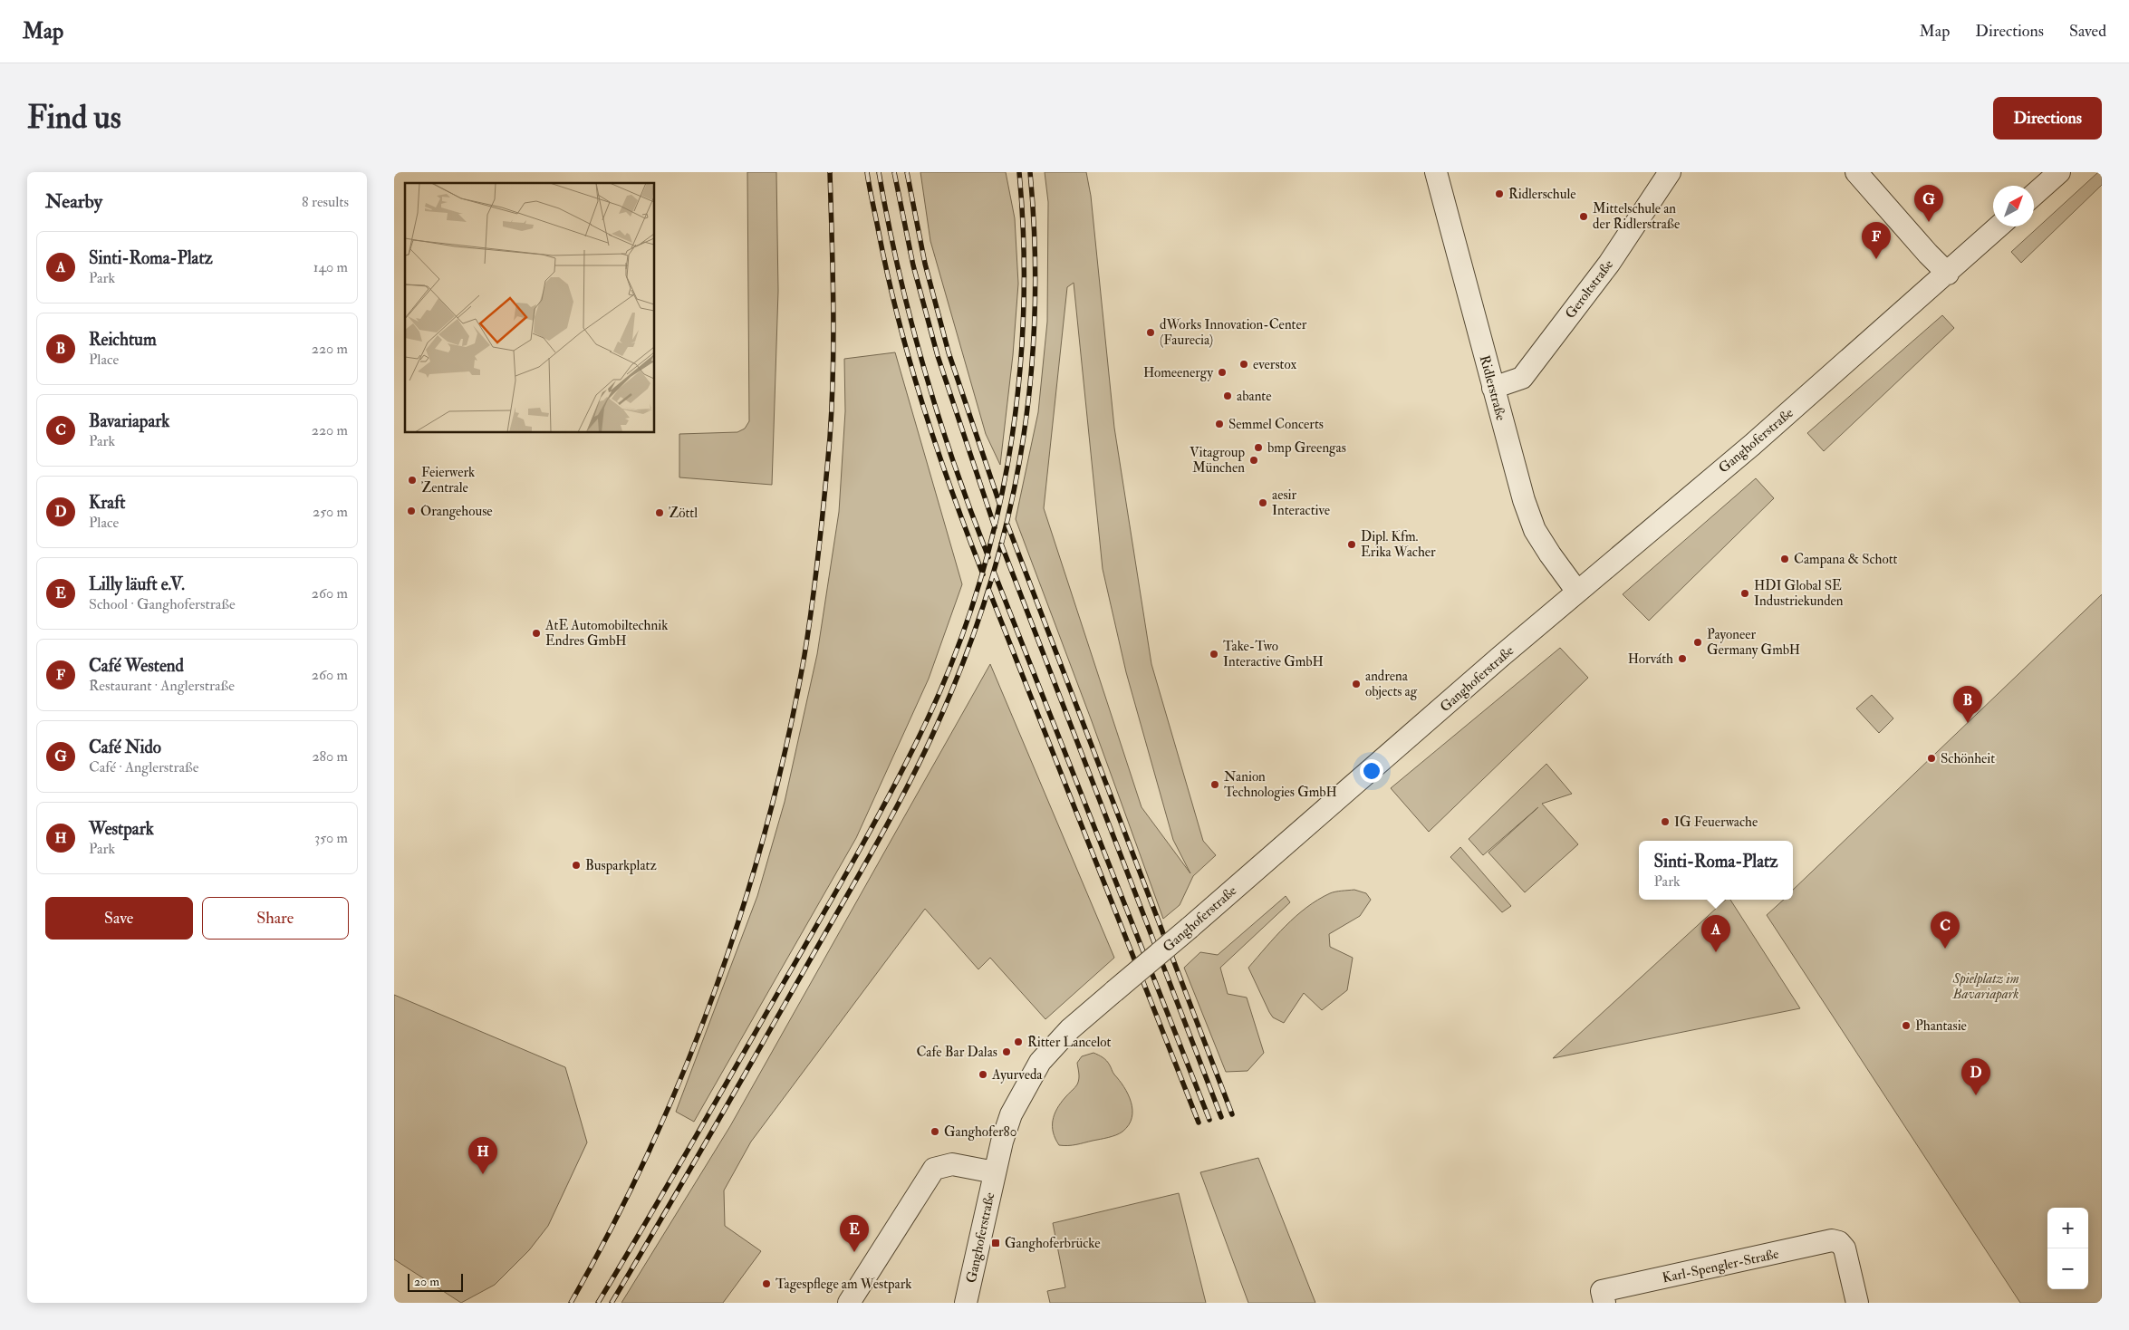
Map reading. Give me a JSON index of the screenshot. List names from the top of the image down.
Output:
{
  "streets": {
    "street": [
      "Geroltstraße",
      "Ridlerstraße",
      "Ganghoferstraße",
      "Karl-Spengler-Straße"
    ]
  },
  "crossings": [
    ["Geroltstraße", "Ridlerstraße"],
    ["Ridlerstraße", "Ganghoferstraße"]
  ],
  "parks": ["Spielplatz im Bavariapark"],
  "places": {
    "other": [
      "Ridlerschule",
      "Mittelschule an der Ridlerstraße",
      "dWorks Innovation-Center (Faurecia)",
      "everstox",
      "Homeenergy",
      "abante",
      "Semmel Concerts",
      "bmp Greengas",
      "Vitagroup München",
      "Feierwerk Zentrale",
      "aesir Interactive",
      "Orangehouse",
      "Zöttl",
      "Dipl. Kfm. Erika Wacher",
      "Campana & Schott",
      "HDI Global SE Industriekunden",
      "AtE Automobiltechnik Endres GmbH",
      "Payoneer Germany GmbH",
      "Take-Two Interactive GmbH",
      "Horváth",
      "andrena objects ag",
      "Schönheit",
      "Nanion Technologies GmbH",
      "IG Feuerwache",
      "Busparkplatz",
      "Phantasie",
      "Ritter Lancelot",
      "Cafe Bar Dalas",
      "Ayurveda",
      "Ganghofer80",
      "Tagespflege am Westpark"
    ],
    "transit": ["Ganghoferbrücke"]
  },
  "scale_bar": "20 m",
  "north": "top right",
  "page": {
    "header": "Map",
    "nav": ["Map", "Directions", "Saved"],
    "buttons": [
      "Directions",
      ["Save", "Share"]
    ],
    "title": "Find us",
    "heading": ["Nearby", "8 results"],
    "pins": [
      "G",
      "F",
      "B",
      "C",
      "A",
      "D",
      "H",
      "E"
    ],
    "list": [
      {
        "mark": "A",
        "name": "Sinti-Roma-Platz",
        "note": "Park",
        "value": "140 m"
      },
      {
        "mark": "B",
        "name": "Reichtum",
        "note": "Place",
        "value": "220 m"
      },
      {
        "mark": "C",
        "name": "Bavariapark",
        "note": "Park",
        "value": "220 m"
      },
      {
        "mark": "D",
        "name": "Kraft",
        "note": "Place",
        "value": "250 m"
      },
      {
        "mark": "E",
        "name": "Lilly läuft e.V.",
        "note": "School · Ganghoferstraße",
        "value": "260 m"
      },
      {
        "mark": "F",
        "name": "Café Westend",
        "note": "Restaurant · Anglerstraße",
        "value": "260 m"
      },
      {
        "mark": "G",
        "name": "Café Nido",
        "note": "Café · Anglerstraße",
        "value": "280 m"
      },
      {
        "mark": "H",
        "name": "Westpark",
        "note": "Park",
        "value": "350 m"
      }
    ],
    "popup": ["Sinti-Roma-Platz", "Park"],
    "map_buttons": ["+", "−"],
    "scale": "20 m"
  }
}
